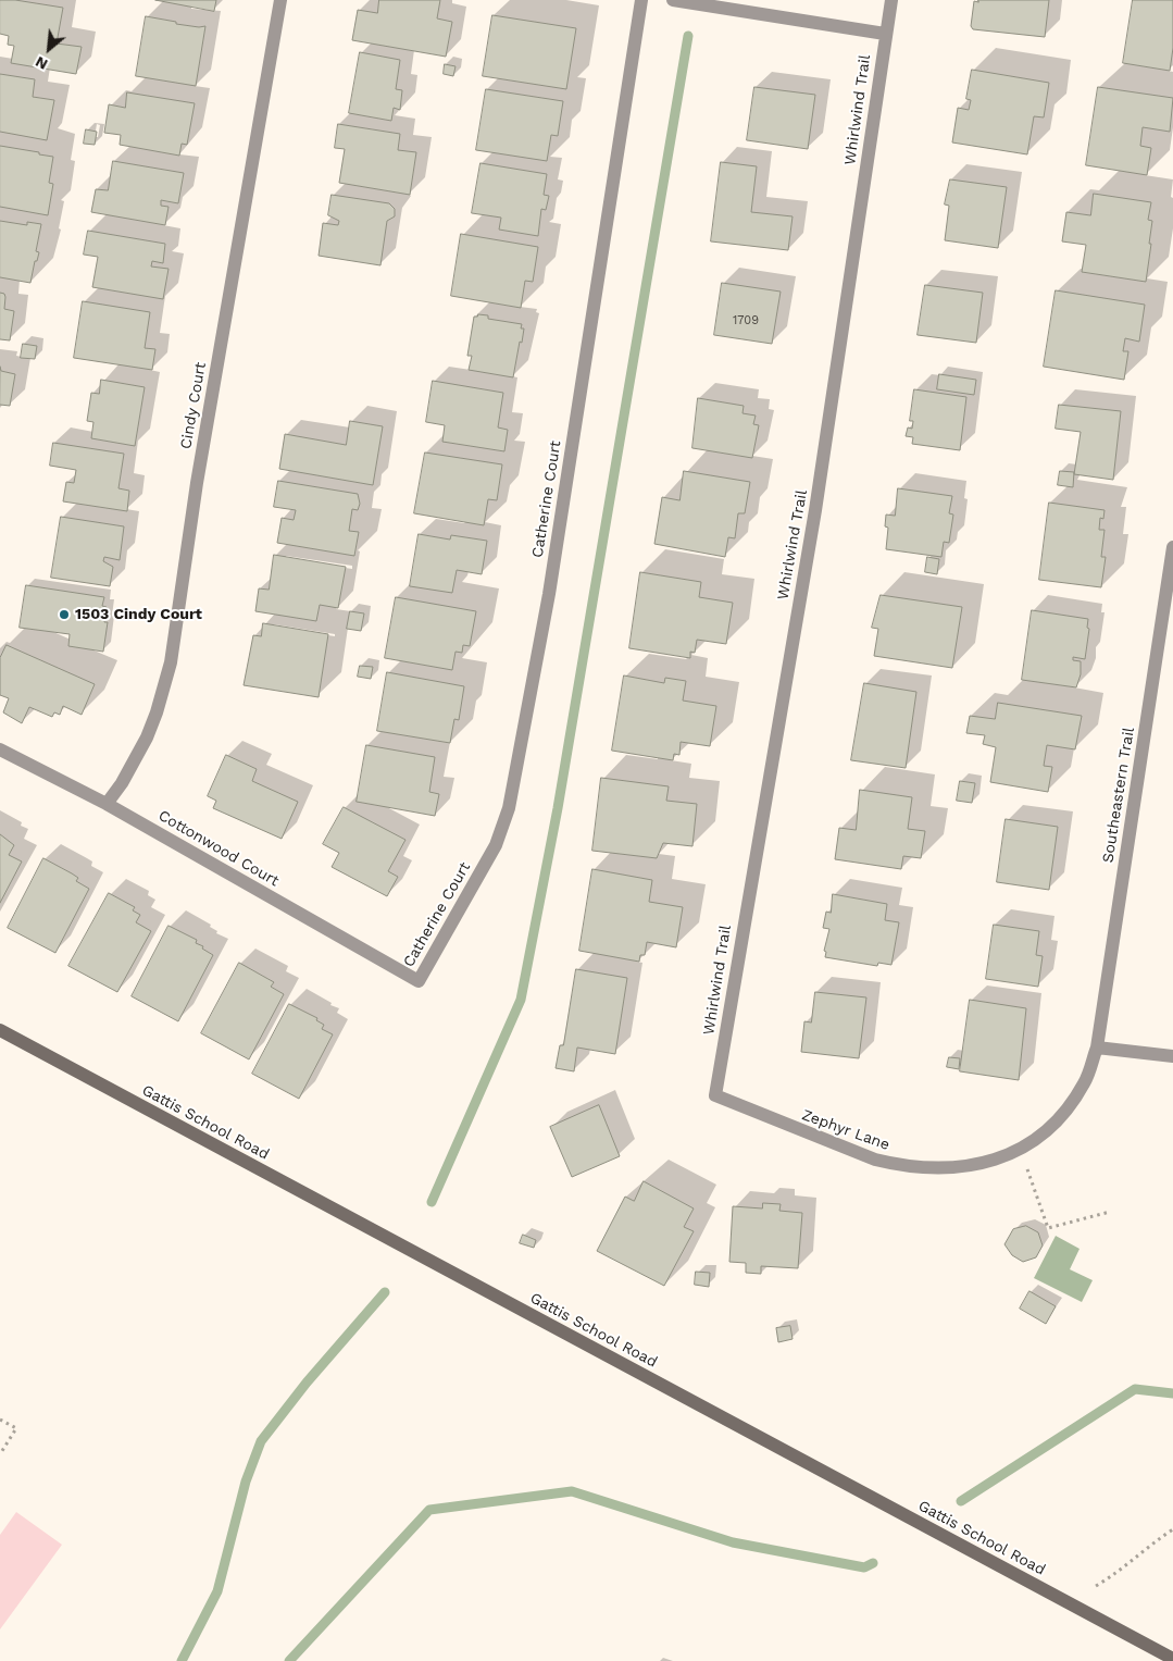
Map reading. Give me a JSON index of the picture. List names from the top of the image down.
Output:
{
  "streets": {
    "main road": ["Gattis School Road"],
    "street": [
      "Whirlwind Trail",
      "Cindy Court",
      "Catherine Court",
      "Southeastern Trail",
      "Cottonwood Court",
      "Zephyr Lane"
    ]
  },
  "crossings": [
    ["Whirlwind Trail", "Zephyr Lane"],
    ["Cindy Court", "Cottonwood Court"],
    ["Catherine Court", "Cottonwood Court"],
    ["Southeastern Trail", "Zephyr Lane"]
  ],
  "places": ["1503 Cindy Court"],
  "house_numbers": ["1709"],
  "north": "bottom left"
}
